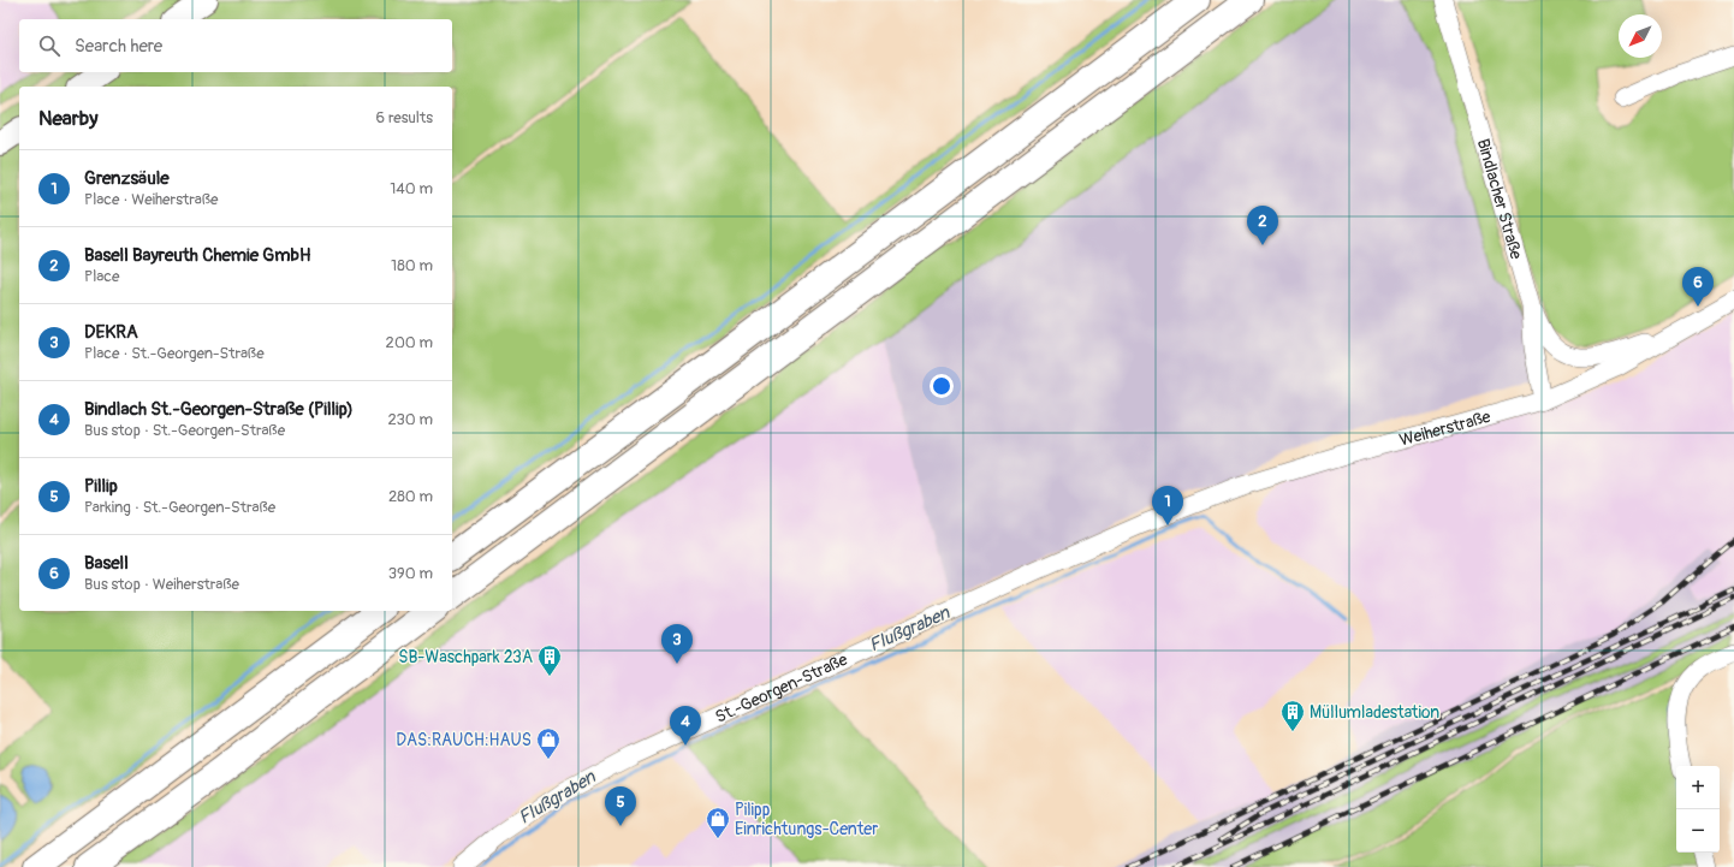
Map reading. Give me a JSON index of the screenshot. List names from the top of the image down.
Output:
{
  "streets": {
    "street": ["Bindlacher Straße", "Weiherstraße", "St.-Georgen-Straße"]
  },
  "crossings": [
    ["Bindlacher Straße", "Weiherstraße"],
    ["Weiherstraße", "St.-Georgen-Straße"]
  ],
  "water": ["Flußgraben"],
  "places": {
    "building": ["SB-Waschpark 23A", "Müllumladestation"],
    "shop": ["DAS:RAUCH:HAUS", "Pilipp Einrichtungs-Center"]
  },
  "north": "bottom left",
  "page": {
    "search": "Search here",
    "heading": ["Nearby", "6 results"],
    "list": [
      {
        "mark": "1",
        "name": "Grenzsäule",
        "note": "Place · Weiherstraße",
        "value": "140 m"
      },
      {
        "mark": "2",
        "name": "Basell Bayreuth Chemie GmbH",
        "note": "Place",
        "value": "180 m"
      },
      {
        "mark": "3",
        "name": "DEKRA",
        "note": "Place · St.-Georgen-Straße",
        "value": "200 m"
      },
      {
        "mark": "4",
        "name": "Bindlach St.-Georgen-Straße (Pillip)",
        "note": "Bus stop · St.-Georgen-Straße",
        "value": "230 m"
      },
      {
        "mark": "5",
        "name": "Pillip",
        "note": "Parking · St.-Georgen-Straße",
        "value": "280 m"
      },
      {
        "mark": "6",
        "name": "Basell",
        "note": "Bus stop · Weiherstraße",
        "value": "390 m"
      }
    ],
    "pins": [
      "2",
      "6",
      "1",
      "3",
      "4",
      "5"
    ],
    "map_buttons": ["+", "−"]
  }
}
